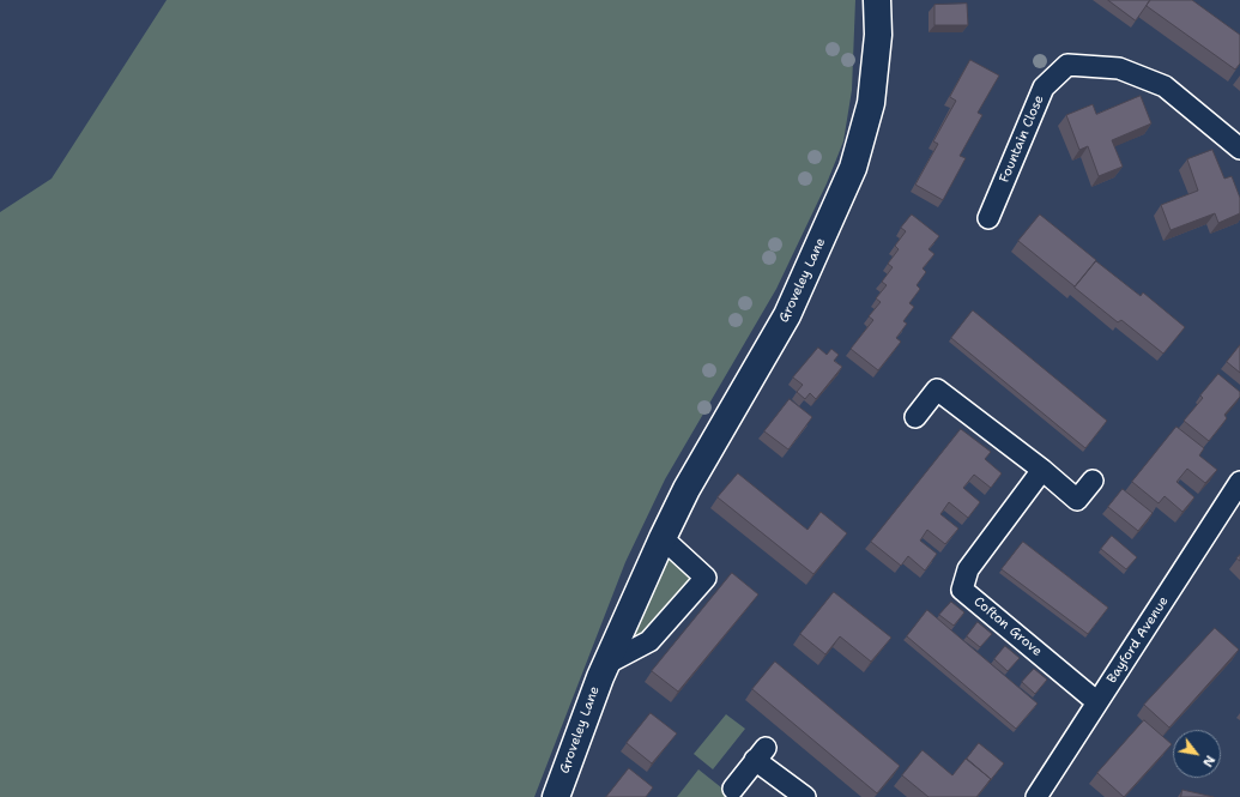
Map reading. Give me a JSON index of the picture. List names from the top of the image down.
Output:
{
  "streets": {
    "main road": ["Groveley Lane"],
    "street": ["Fountain Close", "Cofton Grove", "Bayford Avenue"]
  },
  "crossings": [
    ["Cofton Grove", "Bayford Avenue"]
  ],
  "north": "bottom right"
}
